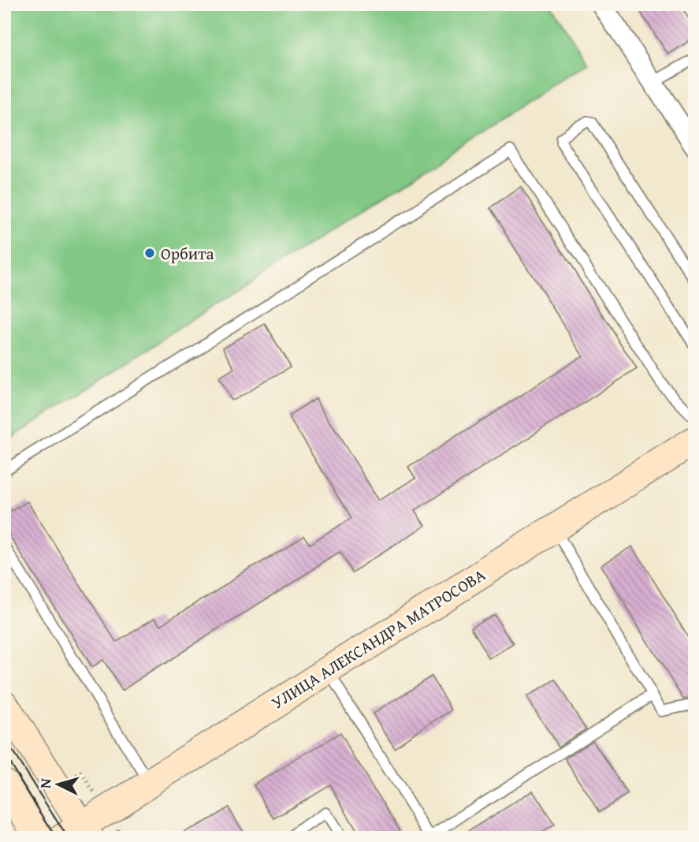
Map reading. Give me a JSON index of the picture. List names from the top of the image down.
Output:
{
  "streets": {
    "street": ["УЛИЦА АЛЕКСАНДРА МАТРОСОВА"]
  },
  "places": ["Орбита"],
  "north": "left"
}
